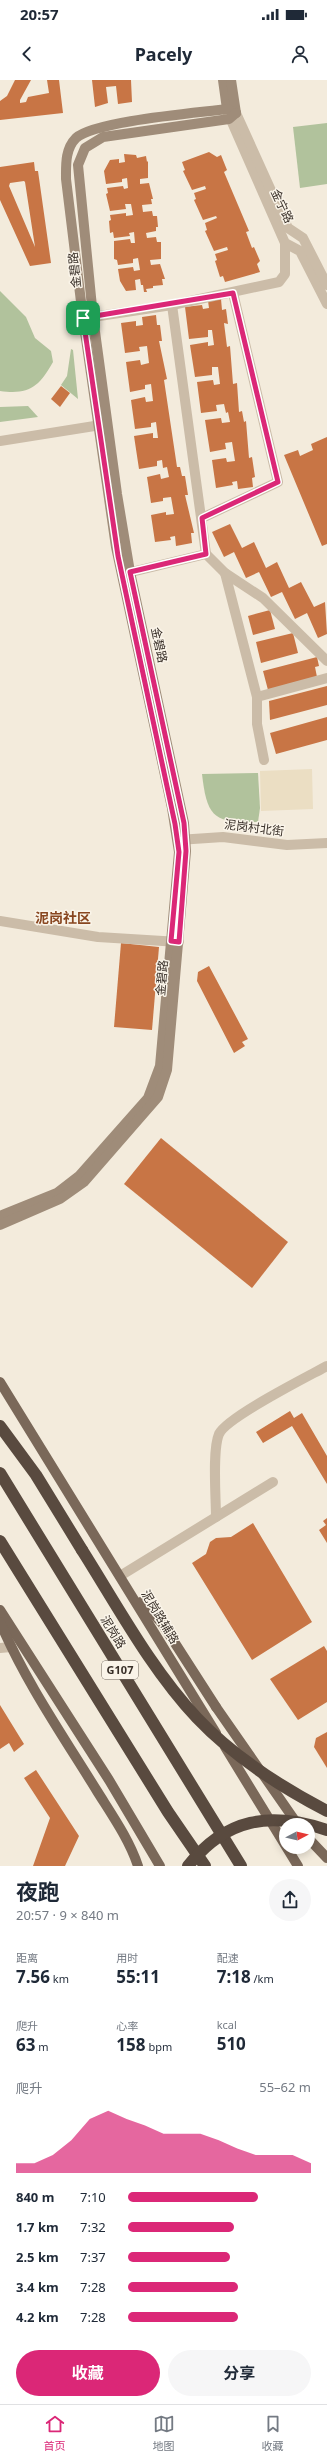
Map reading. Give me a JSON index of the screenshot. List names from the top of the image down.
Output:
{
  "streets": {
    "highway": ["泥岗路", "G107"],
    "main road": ["泥岗路辅路"],
    "street": ["金宁路", "金碧路", "泥岗村北街"]
  },
  "crossings": [
    ["金宁路", "金碧路"],
    ["金碧路", "泥岗村北街"]
  ],
  "districts": ["泥岗社区"],
  "north": "right",
  "page": {
    "status": "20:57",
    "header": "Pacely",
    "heading": ["夜跑", "20:57 · 9 × 840 m"],
    "stats": [
      ["距离", "7.56 km"],
      ["用时", "55:11"],
      ["配速", "7:18 /km"],
      ["爬升", "63 m"],
      ["心率", "158 bpm"],
      ["kcal", "510"]
    ],
    "chart": ["爬升", "55–62 m"],
    "list": [
      {
        "name": "840 m",
        "note": "7:10"
      },
      {
        "name": "1.7 km",
        "note": "7:32"
      },
      {
        "name": "2.5 km",
        "note": "7:37"
      },
      {
        "name": "3.4 km",
        "note": "7:28"
      },
      {
        "name": "4.2 km",
        "note": "7:28"
      }
    ],
    "buttons": ["收藏", "分享"],
    "tabs": ["首页", "地图", "收藏"]
  }
}
